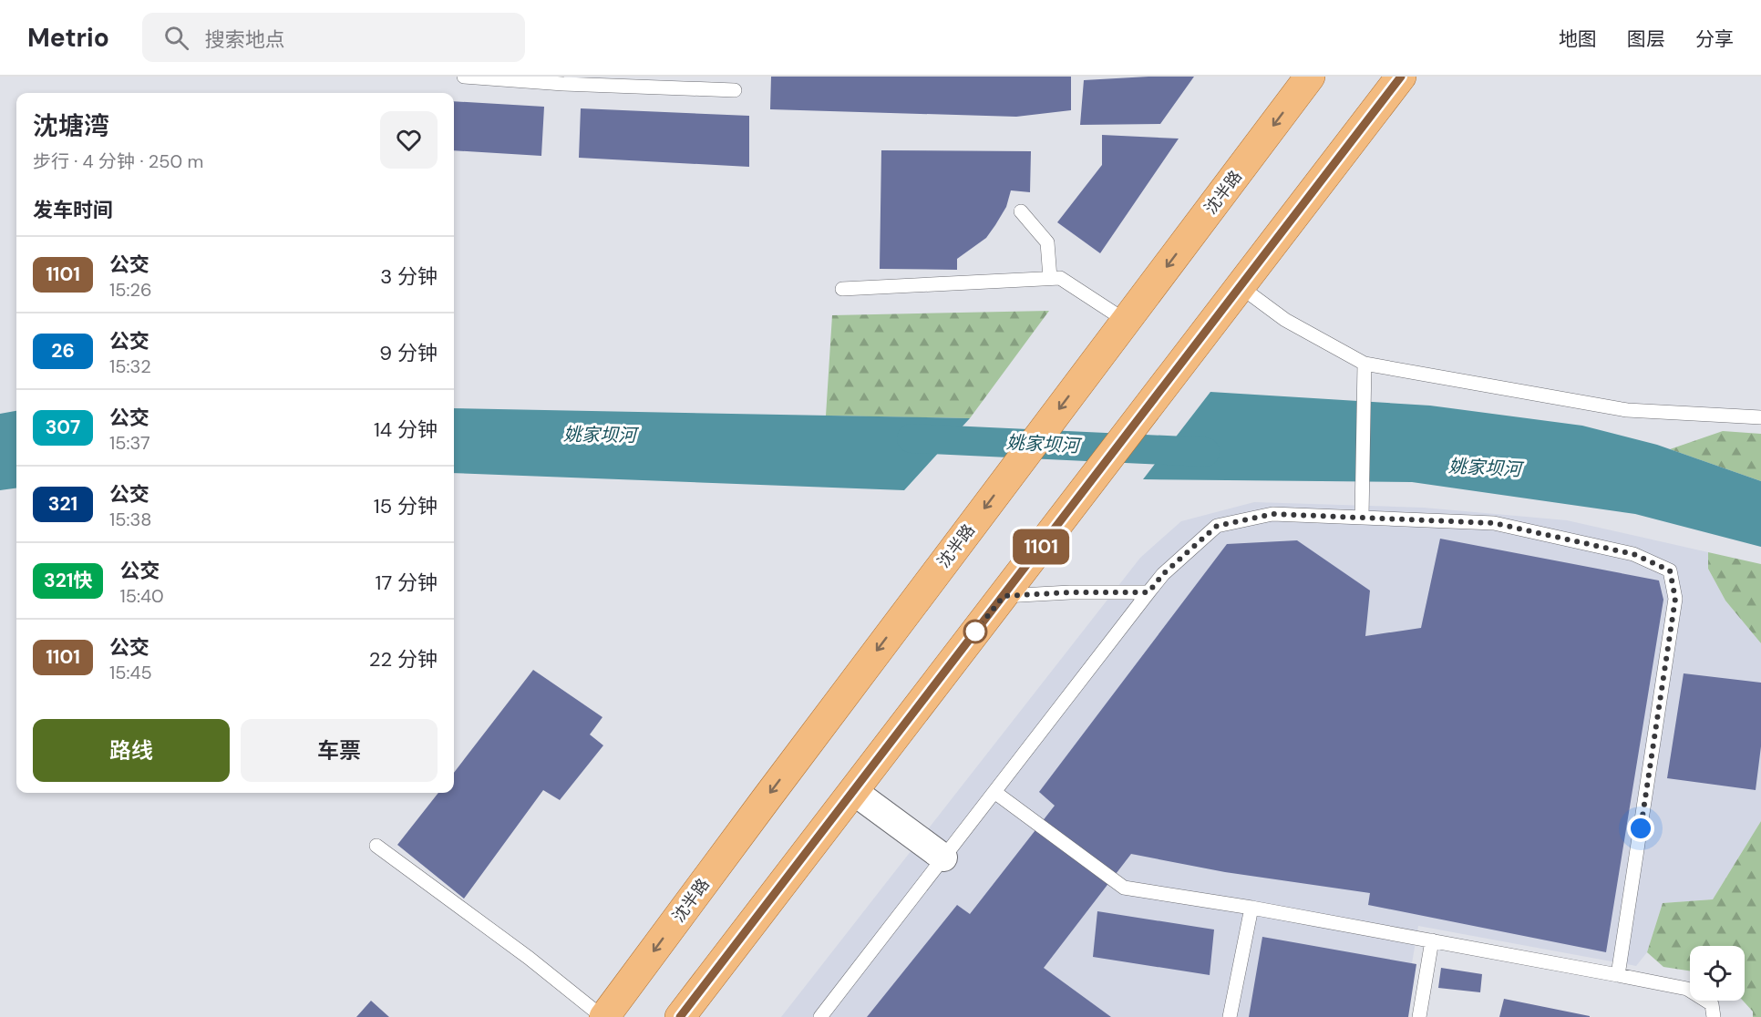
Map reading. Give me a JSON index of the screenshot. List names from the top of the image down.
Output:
{
  "streets": {
    "main road": ["沈半路"]
  },
  "water": ["姚家坝河"],
  "lines": ["bus line 1101"],
  "page": {
    "header": "Metrio",
    "search": "搜索地点",
    "nav": ["地图", "图层", "分享"],
    "on_map": "1101",
    "heading": [
      ["沈塘湾", "步行 · 4 分钟 · 250 m"],
      "发车时间"
    ],
    "list": [
      {
        "mark": "1101",
        "name": "公交",
        "note": "15:26",
        "value": "3 分钟"
      },
      {
        "mark": "26",
        "name": "公交",
        "note": "15:32",
        "value": "9 分钟"
      },
      {
        "mark": "307",
        "name": "公交",
        "note": "15:37",
        "value": "14 分钟"
      },
      {
        "mark": "321",
        "name": "公交",
        "note": "15:38",
        "value": "15 分钟"
      },
      {
        "mark": "321快",
        "name": "公交",
        "note": "15:40",
        "value": "17 分钟"
      },
      {
        "mark": "1101",
        "name": "公交",
        "note": "15:45",
        "value": "22 分钟"
      }
    ],
    "buttons": ["路线", "车票"]
  }
}
